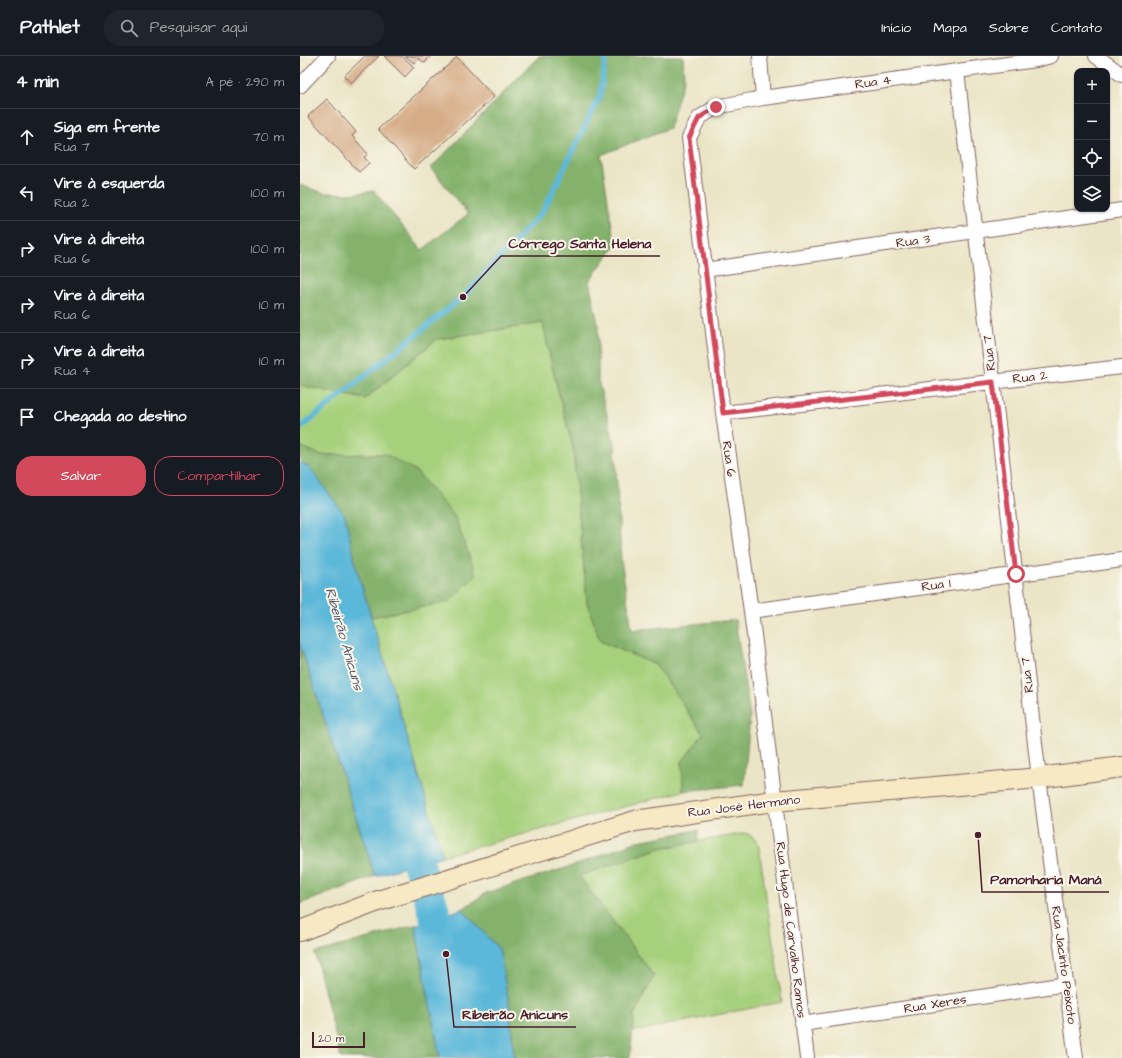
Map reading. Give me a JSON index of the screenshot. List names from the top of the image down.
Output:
{
  "streets": {
    "main road": ["Rua José Hermano"],
    "street": [
      "Rua 4",
      "Rua 3",
      "Rua 7",
      "Rua 2",
      "Rua 6",
      "Rua 1",
      "Rua Hugo de Carvalho Ramos",
      "Rua Jacinto Peixoto",
      "Rua Xeres"
    ]
  },
  "crossings": [
    ["Rua 4", "Rua 7"],
    ["Rua 4", "Rua 6"],
    ["Rua 3", "Rua 7"],
    ["Rua 3", "Rua 6"],
    ["Rua 7", "Rua 2"],
    ["Rua 7", "Rua 1"],
    ["Rua 7", "Rua José Hermano"],
    ["Rua 7", "Rua Jacinto Peixoto"],
    ["Rua 2", "Rua 6"],
    ["Rua 6", "Rua 1"],
    ["Rua 6", "Rua José Hermano"],
    ["Rua 6", "Rua Hugo de Carvalho Ramos"],
    ["Rua José Hermano", "Rua Hugo de Carvalho Ramos"],
    ["Rua José Hermano", "Rua Jacinto Peixoto"],
    ["Rua Hugo de Carvalho Ramos", "Rua Xeres"],
    ["Rua Jacinto Peixoto", "Rua Xeres"]
  ],
  "water": ["Ribeirão Anicuns"],
  "places": ["Córrego Santa Helena", "Pamonharia Maná", "Ribeirão Anicuns"],
  "scale_bar": "20 m",
  "page": {
    "header": "Pathlet",
    "search": "Pesquisar aqui",
    "nav": [
      "Início",
      "Mapa",
      "Sobre",
      "Contato"
    ],
    "heading": ["4 min", "A pé · 290 m"],
    "map_buttons": ["+", "−"],
    "list": [
      ["Siga em frente", "Rua 7", "70 m"],
      ["Vire à esquerda", "Rua 2", "100 m"],
      ["Vire à direita", "Rua 6", "100 m"],
      ["Vire à direita", "Rua 6", "10 m"],
      ["Vire à direita", "Rua 4", "10 m"],
      "Chegada ao destino"
    ],
    "buttons": ["Salvar", "Compartilhar"],
    "scale": "20 m"
  }
}
